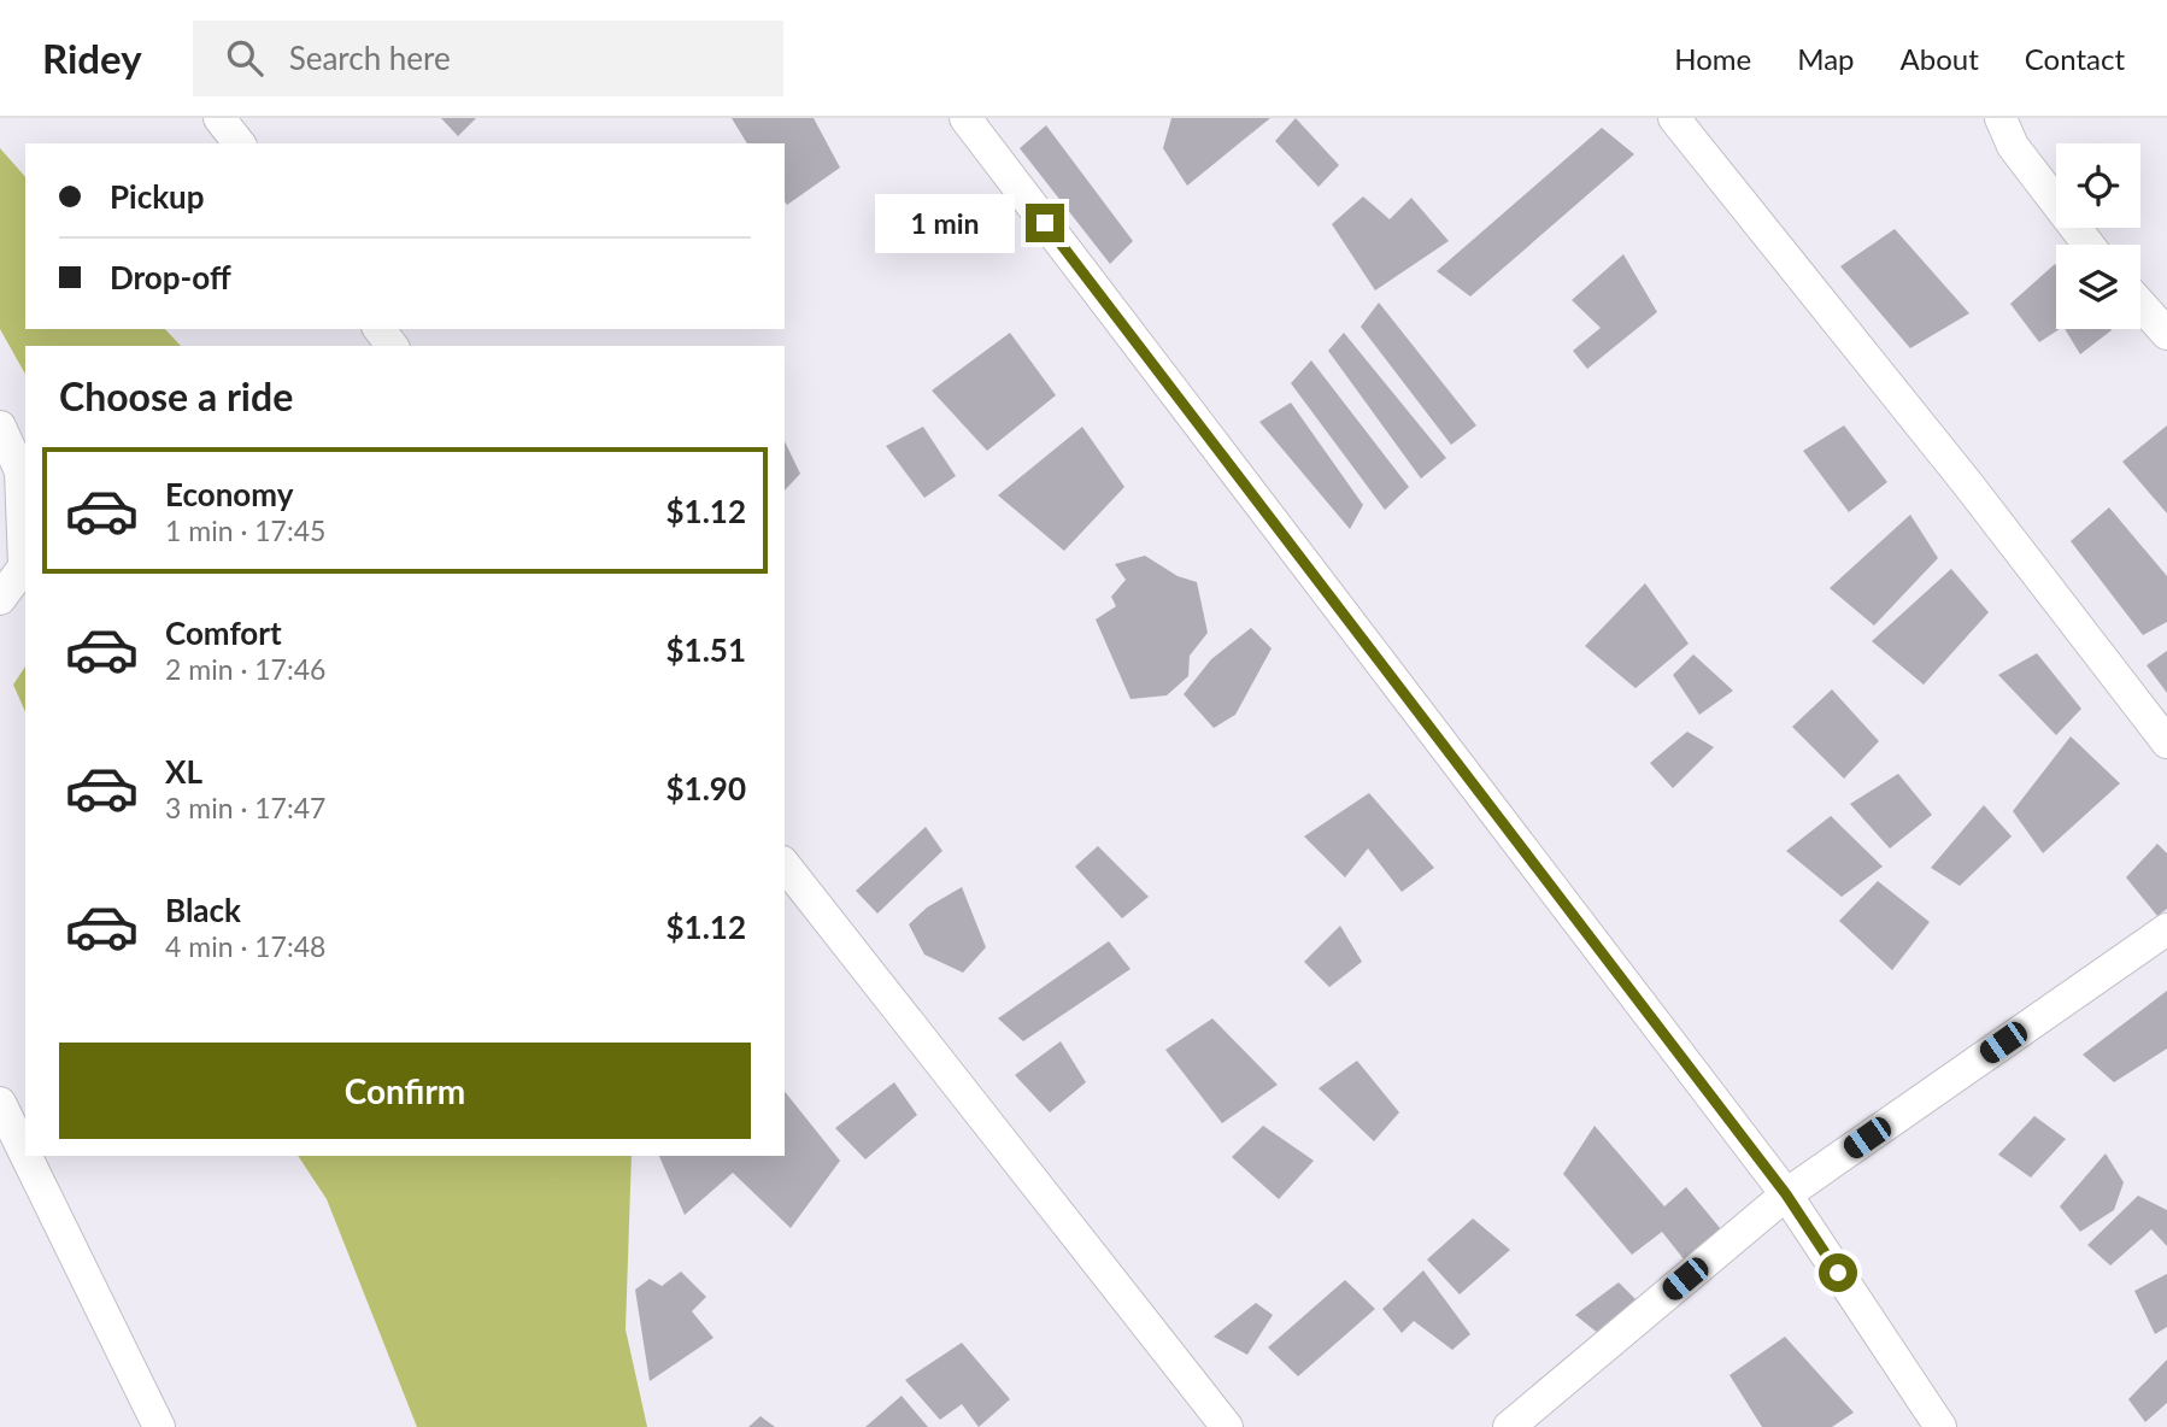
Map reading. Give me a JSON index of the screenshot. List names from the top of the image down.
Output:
{
  "page": {
    "header": "Ridey",
    "search": "Search here",
    "nav": [
      "Home",
      "Map",
      "About",
      "Contact"
    ],
    "banner": ["Pickup", "Drop-off"],
    "bubble": "1 min",
    "heading": "Choose a ride",
    "list": [
      {
        "name": "Economy",
        "note": "1 min · 17:45",
        "value": "$1.12"
      },
      {
        "name": "Comfort",
        "note": "2 min · 17:46",
        "value": "$1.51"
      },
      {
        "name": "XL",
        "note": "3 min · 17:47",
        "value": "$1.90"
      },
      {
        "name": "Black",
        "note": "4 min · 17:48",
        "value": "$1.12"
      }
    ],
    "buttons": "Confirm"
  }
}
